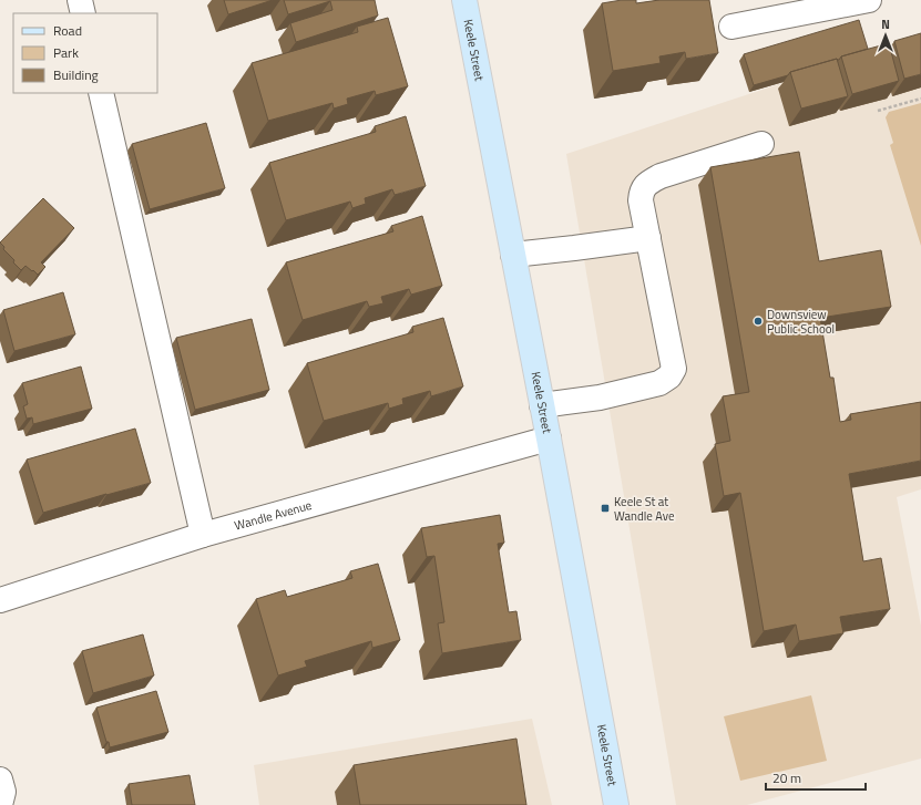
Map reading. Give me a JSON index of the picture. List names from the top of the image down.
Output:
{
  "streets": {
    "main road": ["Keele Street"],
    "street": ["Wandle Avenue"]
  },
  "crossings": [
    ["Keele Street", "Wandle Avenue"]
  ],
  "places": {
    "other": ["Downsview Public School"],
    "transit": ["Keele St at Wandle Ave"]
  },
  "legend": ["Road", "Park", "Building"],
  "scale_bar": "20 m",
  "north": "top"
}
